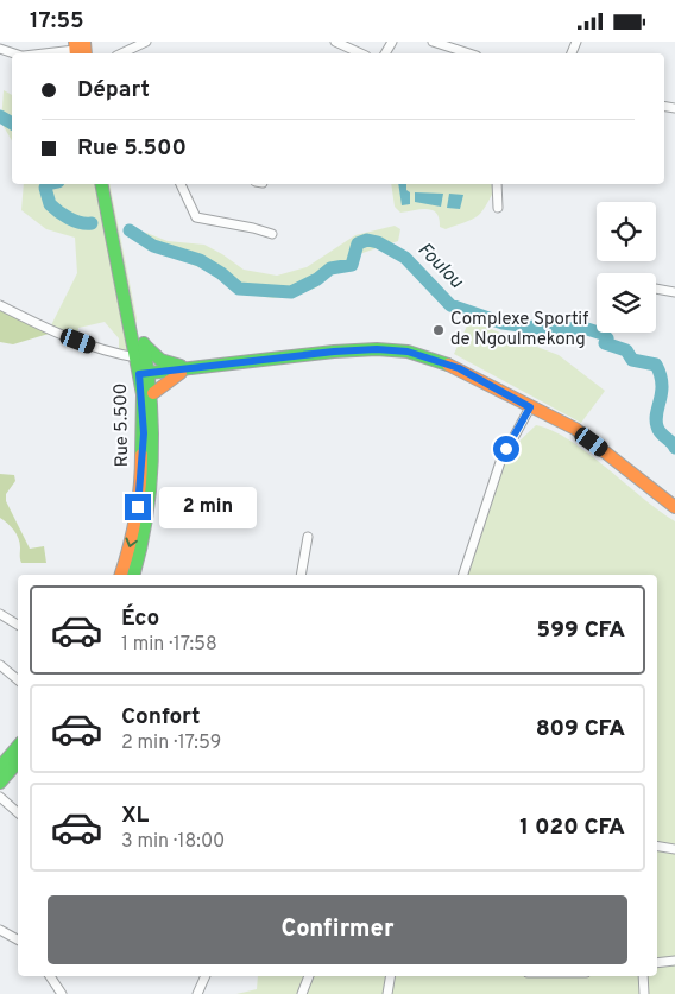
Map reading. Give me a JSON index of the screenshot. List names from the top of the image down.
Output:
{
  "streets": {
    "main road": ["Rue 5.500"]
  },
  "water": ["Foulou"],
  "places": ["Complexe Sportif de Ngoulmekong"],
  "page": {
    "status": "17:55",
    "banner": ["Départ", "Rue 5.500"],
    "bubble": "2 min",
    "list": [
      {
        "name": "Éco",
        "note": "1 min · 17:58",
        "value": "599 CFA"
      },
      {
        "name": "Confort",
        "note": "2 min · 17:59",
        "value": "809 CFA"
      },
      {
        "name": "XL",
        "note": "3 min · 18:00",
        "value": "1 020 CFA"
      }
    ],
    "buttons": "Confirmer"
  }
}
